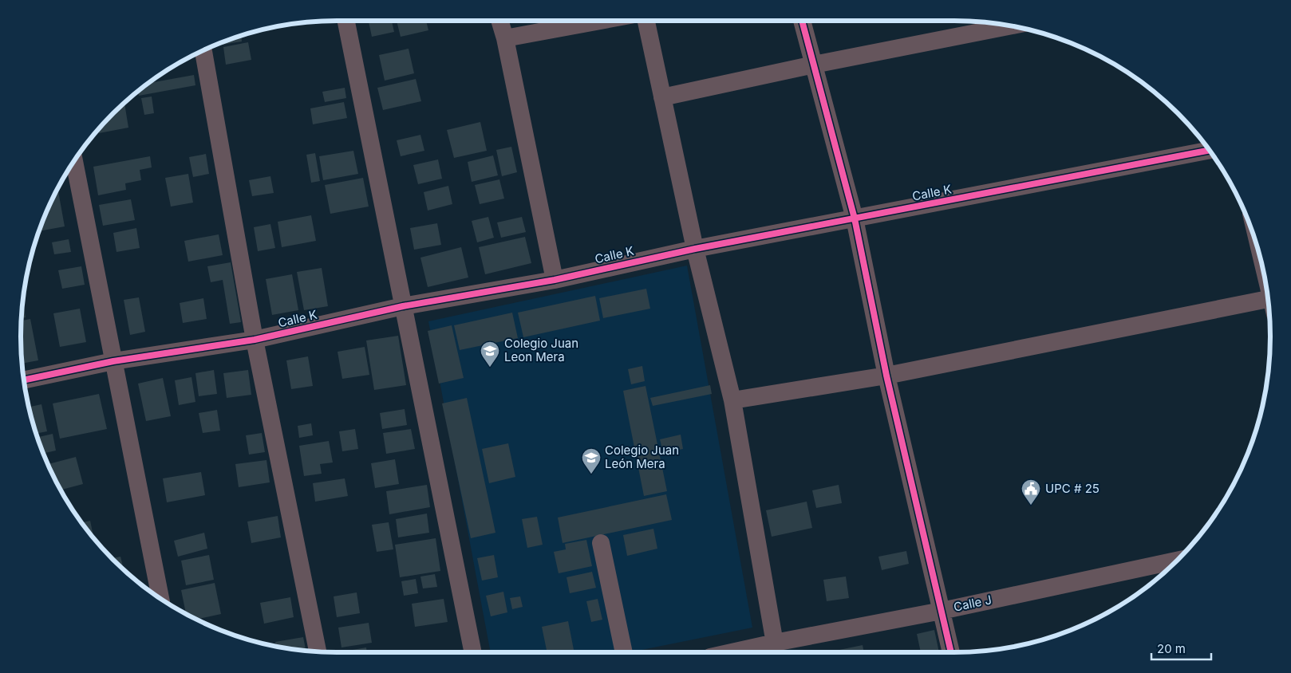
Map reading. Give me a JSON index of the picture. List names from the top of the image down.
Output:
{
  "streets": {
    "street": ["Calle K", "Calle J"]
  },
  "places": {
    "school or university": ["Colegio Juan Leon Mera", "Colegio Juan León Mera"],
    "public building": ["UPC # 25"]
  },
  "scale_bar": "20 m"
}
